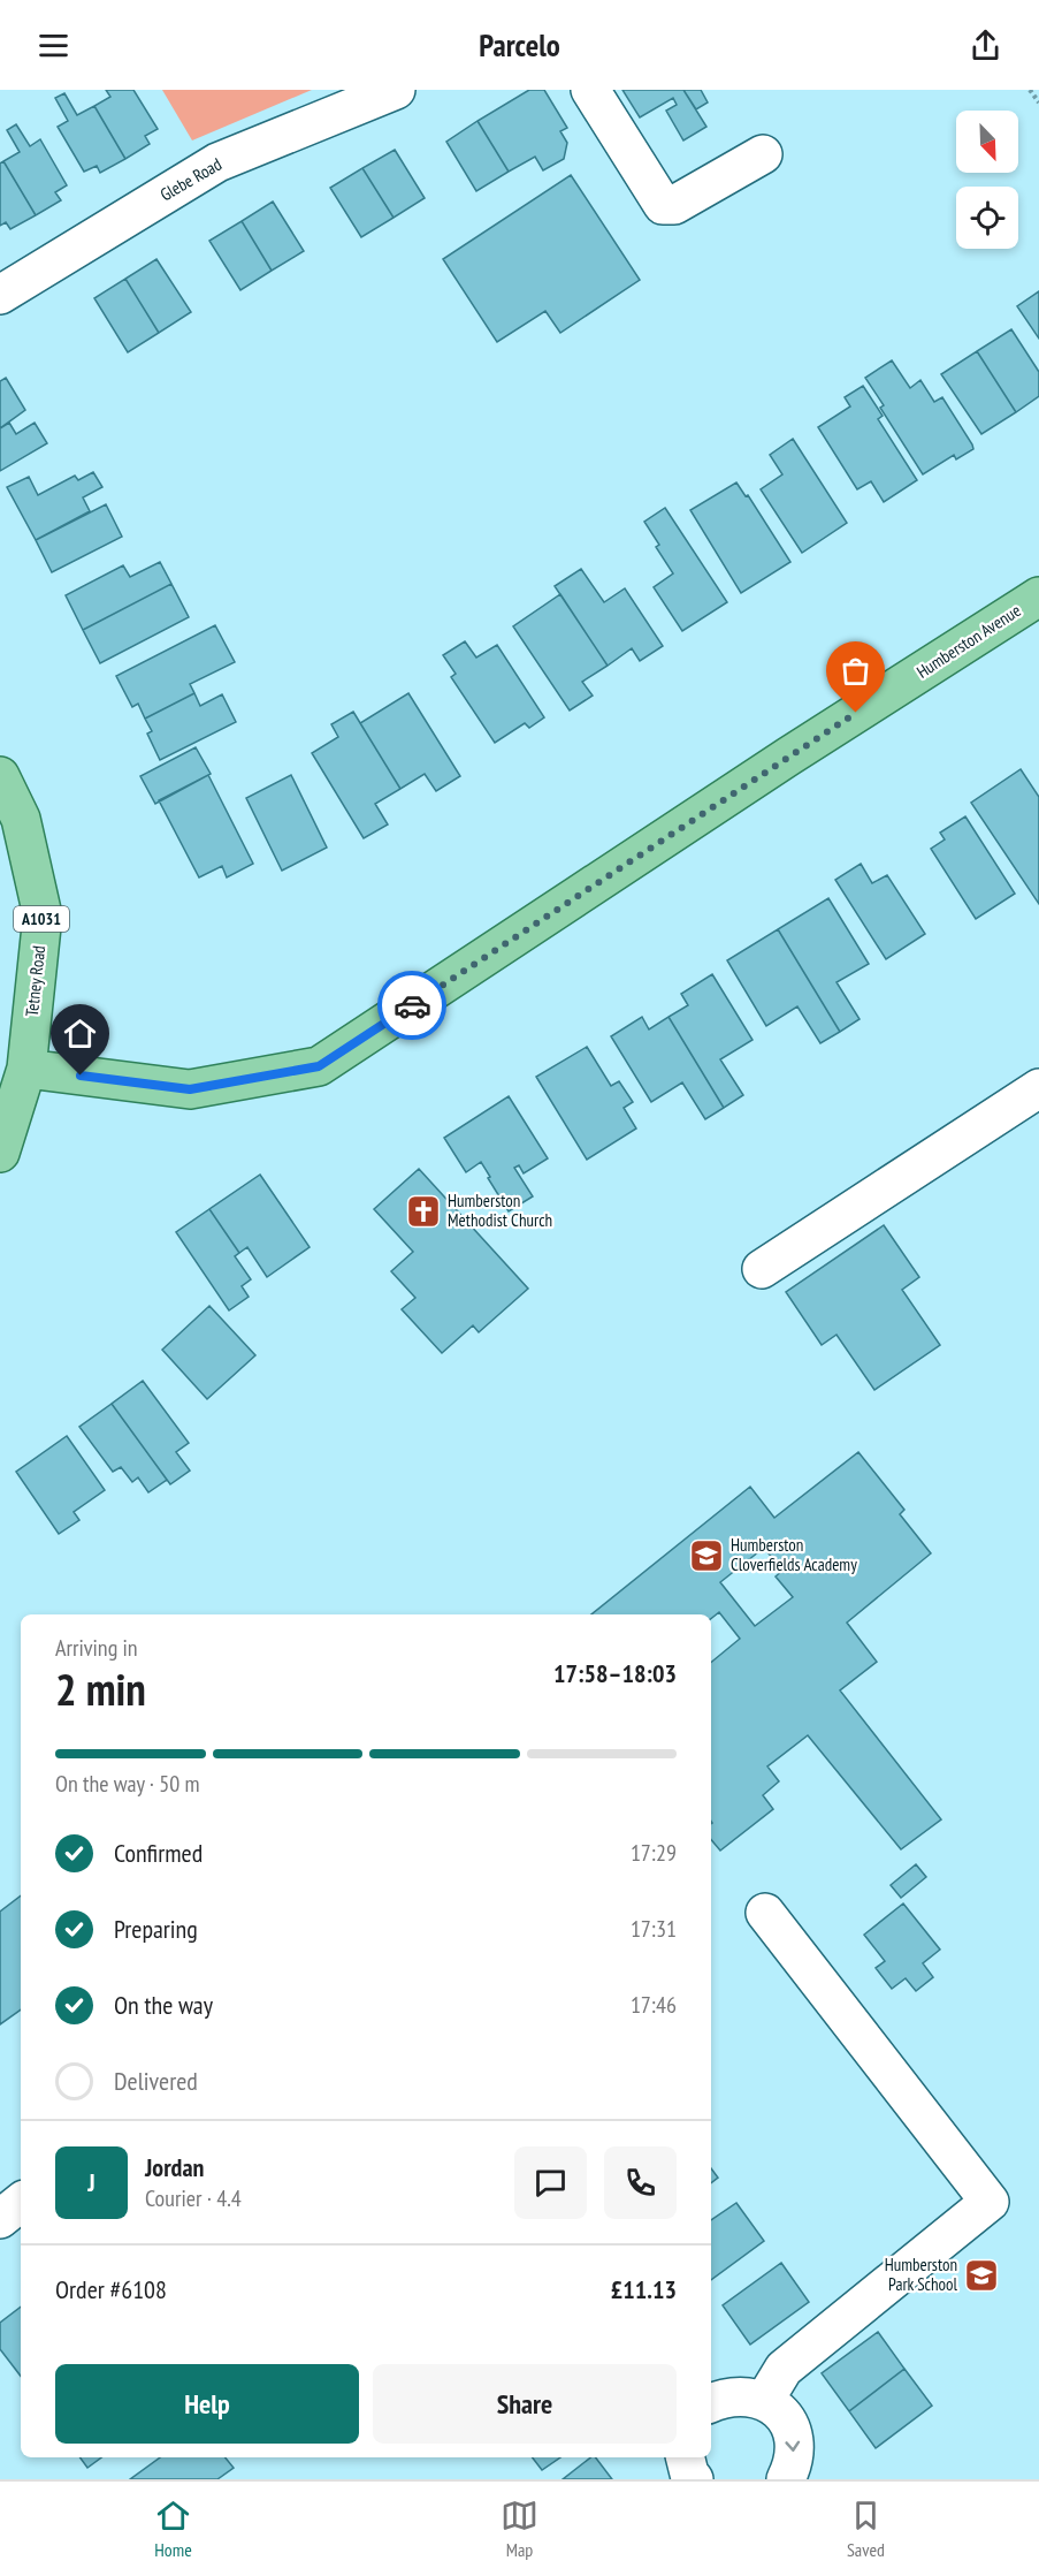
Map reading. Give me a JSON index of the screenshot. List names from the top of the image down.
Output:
{
  "streets": {
    "main road": ["Humberston Avenue", "A1031", "Tetney Road"],
    "street": ["Glebe Road"]
  },
  "crossings": [
    ["Humberston Avenue", "A1031"],
    ["Humberston Avenue", "Tetney Road"],
    ["A1031", "Tetney Road"]
  ],
  "places": {
    "church": ["Humberston Methodist Church"],
    "school or university": ["Humberston Cloverfields Academy", "Humberston Park School"]
  },
  "north": "bottom right",
  "page": {
    "header": "Parcelo",
    "heading": ["2 min", "Arriving in", "17:58–18:03"],
    "panel": [
      "Jordan",
      "Courier · 4.4",
      "Order #6108",
      "£11.13"
    ],
    "bar": "On the way · 50 m",
    "list": [
      ["Confirmed", "17:29"],
      ["Preparing", "17:31"],
      ["On the way", "17:46"],
      "Delivered"
    ],
    "round": "J",
    "buttons": ["Help", "Share"],
    "tabs": ["Home", "Map", "Saved"]
  }
}
